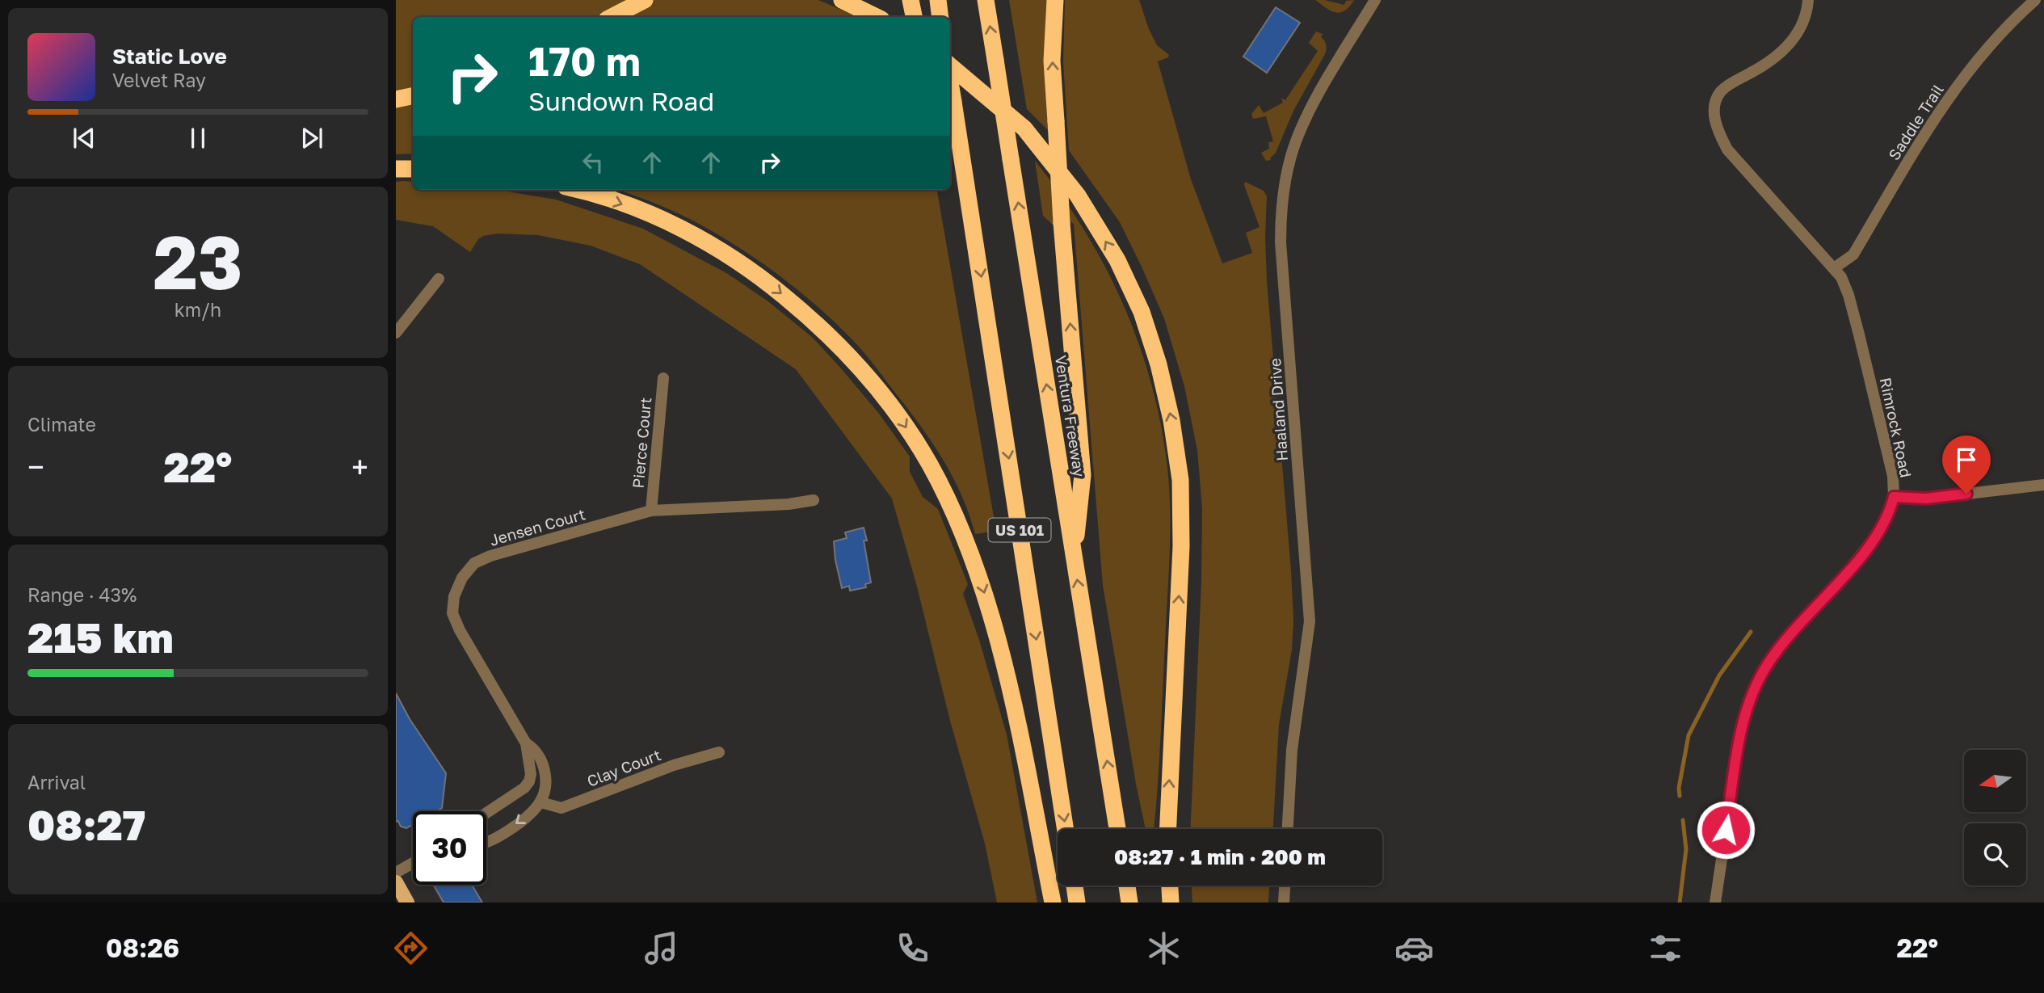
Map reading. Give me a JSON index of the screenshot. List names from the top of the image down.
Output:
{
  "streets": {
    "highway": ["Ventura Freeway", "US 101"],
    "street": [
      "Saddle Trail",
      "Haaland Drive",
      "Rimrock Road",
      "Pierce Court",
      "Jensen Court",
      "Clay Court"
    ]
  },
  "crossings": [
    ["Saddle Trail", "Rimrock Road"],
    ["Pierce Court", "Jensen Court"]
  ],
  "north": "left",
  "page": {
    "turn": ["170 m", "Sundown Road"],
    "song": ["Static Love", "Velvet Ray"],
    "tile": [
      ["23", "km/h"],
      "Climate",
      ["Range · 43%", "215 km"],
      ["Arrival", "08:27"]
    ],
    "heat": ["−", "22°", "+"],
    "limit": "30",
    "trip": "08:27 · 1 min · 200 m",
    "tabs": ["08:26", "22°"]
  }
}
